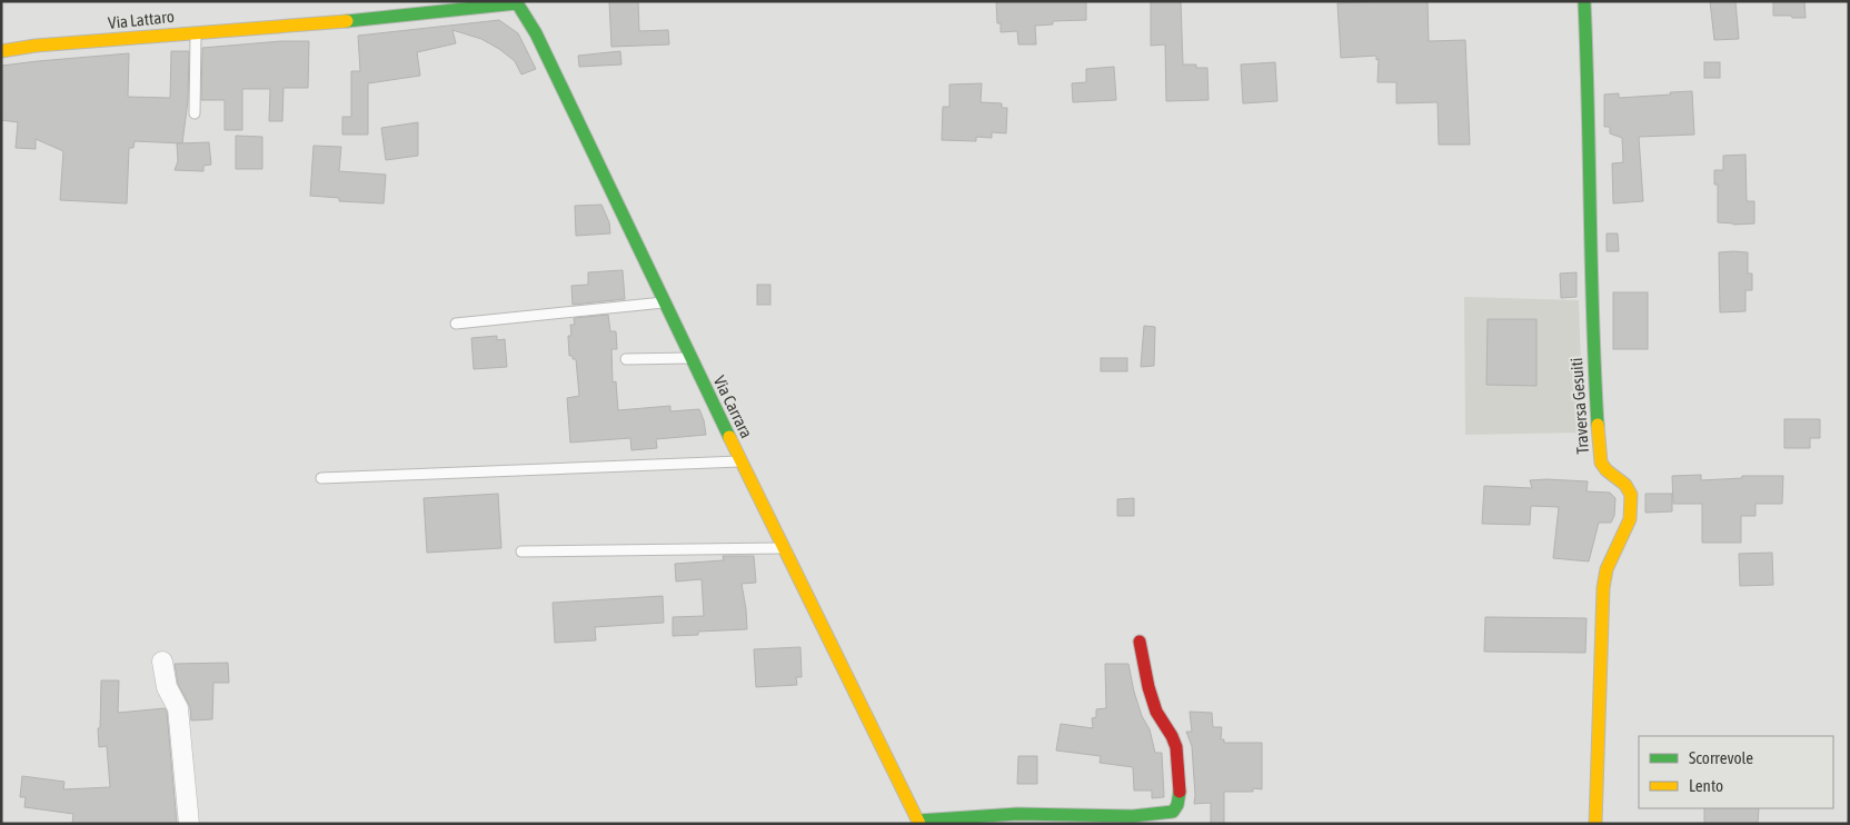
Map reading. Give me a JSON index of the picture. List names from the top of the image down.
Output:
{
  "streets": {
    "street": ["Via Lattaro", "Traversa Gesuiti", "Via Carrara"]
  },
  "crossings": [
    ["Via Lattaro", "Via Carrara"]
  ],
  "legend": ["Scorrevole", "Lento"]
}
